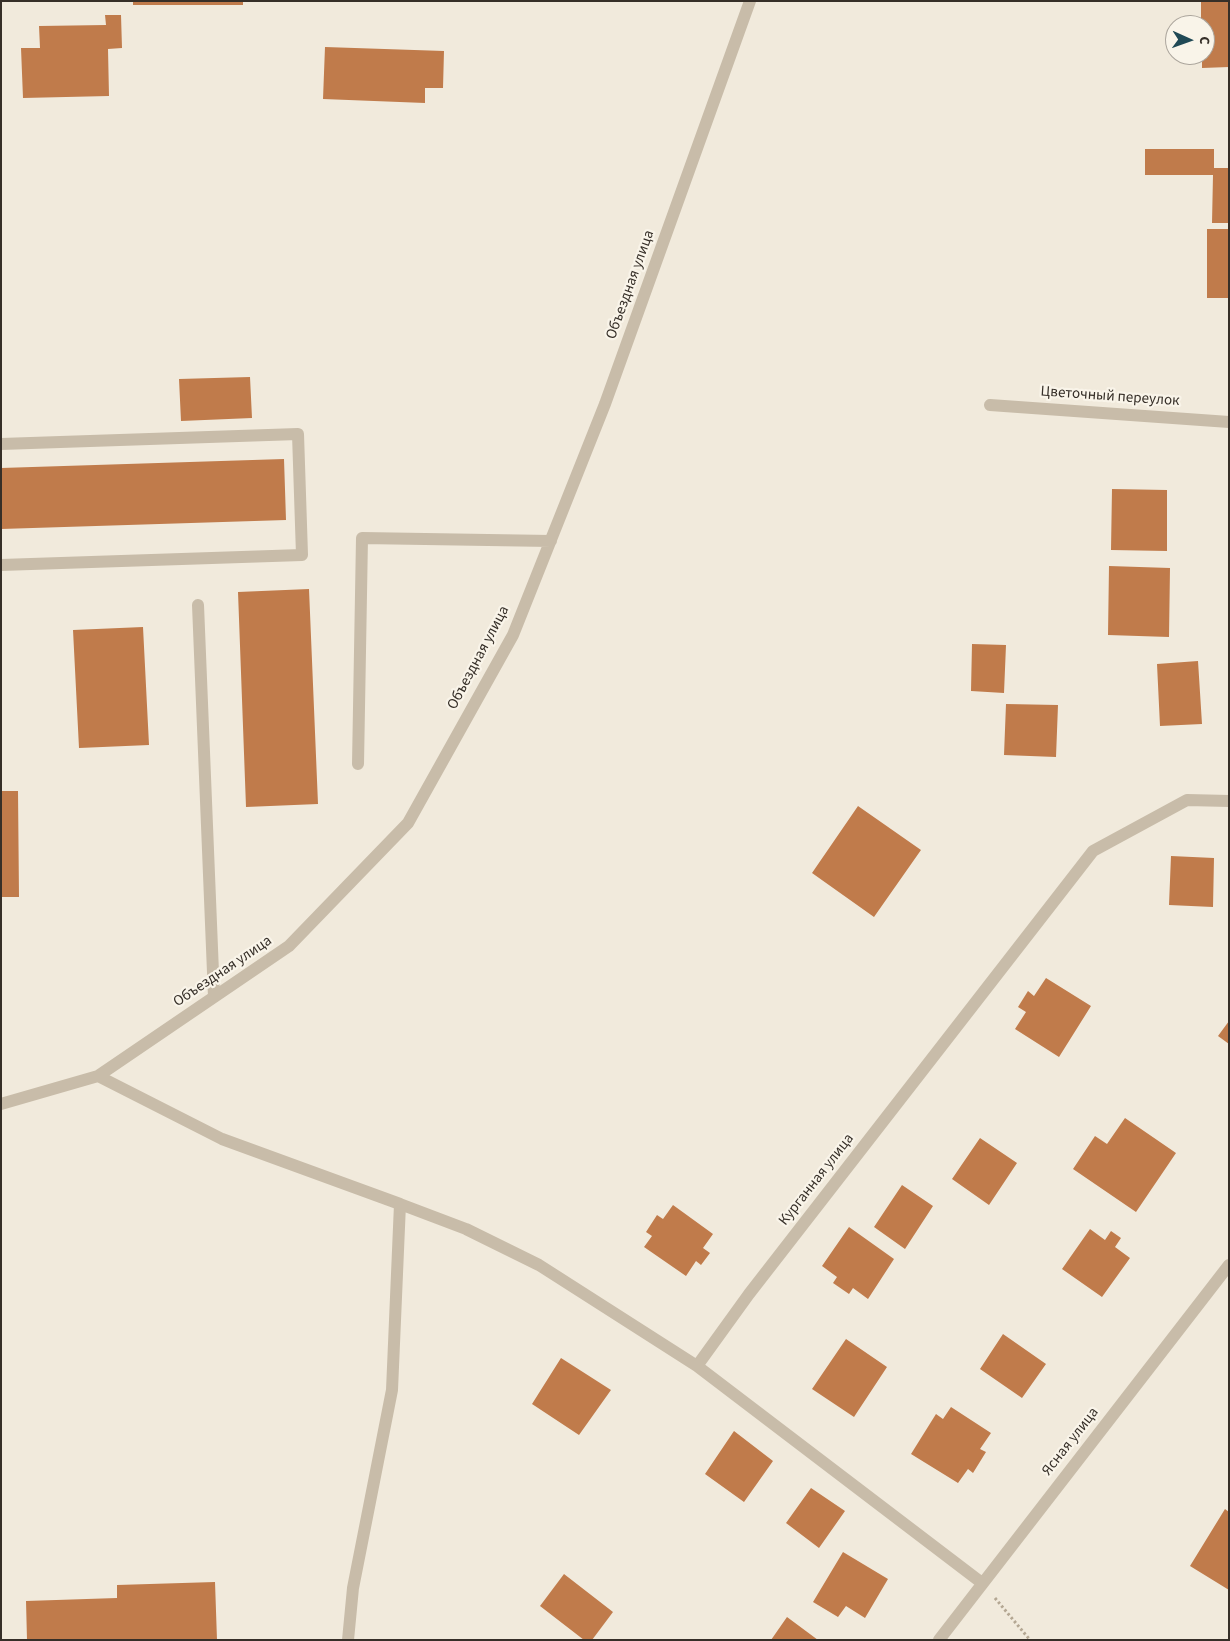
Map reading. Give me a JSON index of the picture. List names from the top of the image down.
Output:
{
  "streets": {
    "street": [
      "Объездная улица",
      "Цветочный переулок",
      "Курганная улица",
      "Ясная улица"
    ]
  },
  "north": "right"
}
